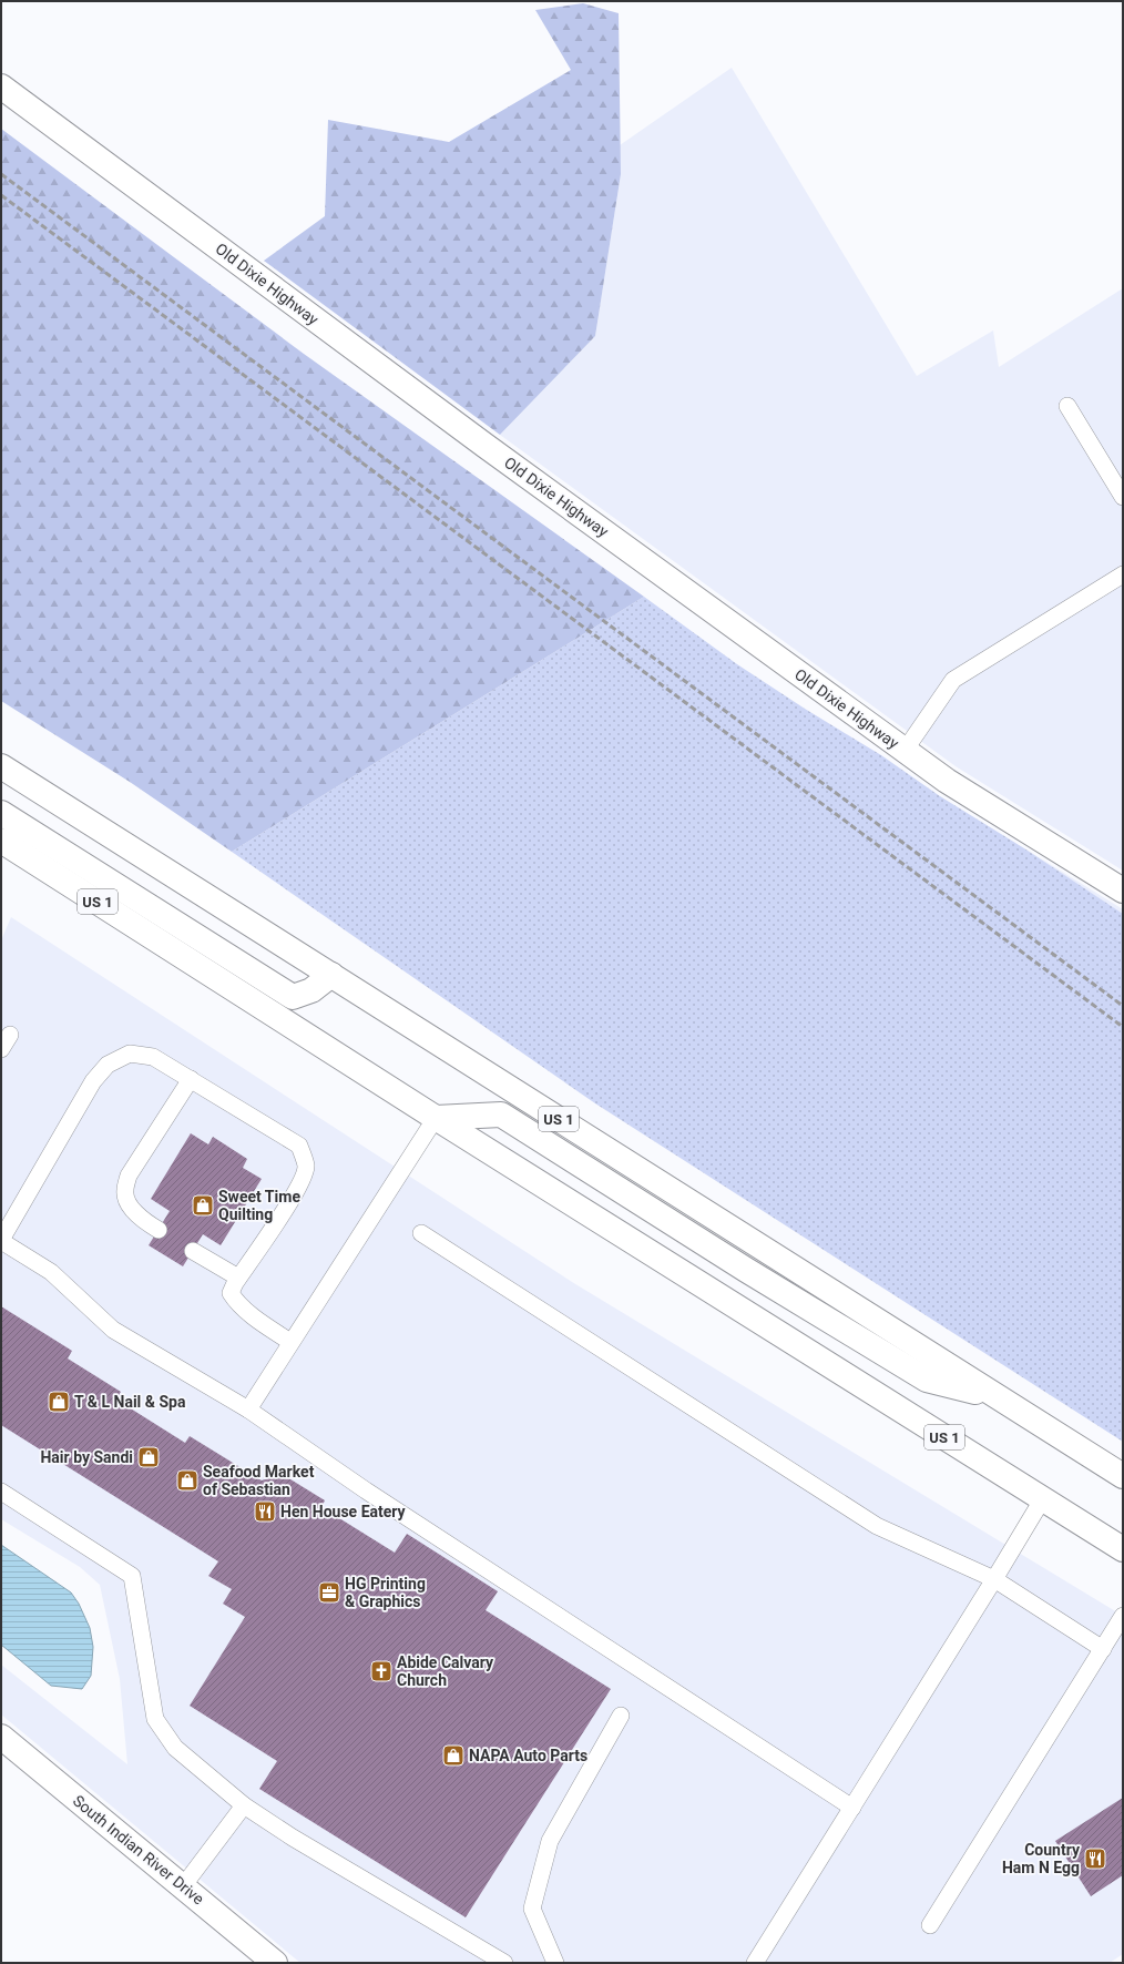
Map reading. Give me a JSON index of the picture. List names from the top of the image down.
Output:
{
  "streets": {
    "main road": ["Old Dixie Highway", "US 1", "South Indian River Drive"]
  },
  "places": {
    "shop": [
      "Sweet Time Quilting",
      "T & L Nail & Spa",
      "Hair by Sandi",
      "Seafood Market of Sebastian",
      "NAPA Auto Parts"
    ],
    "restaurant": ["Hen House Eatery", "Country Ham N Egg"],
    "office": ["HG Printing & Graphics"],
    "church": ["Abide Calvary Church"]
  }
}
